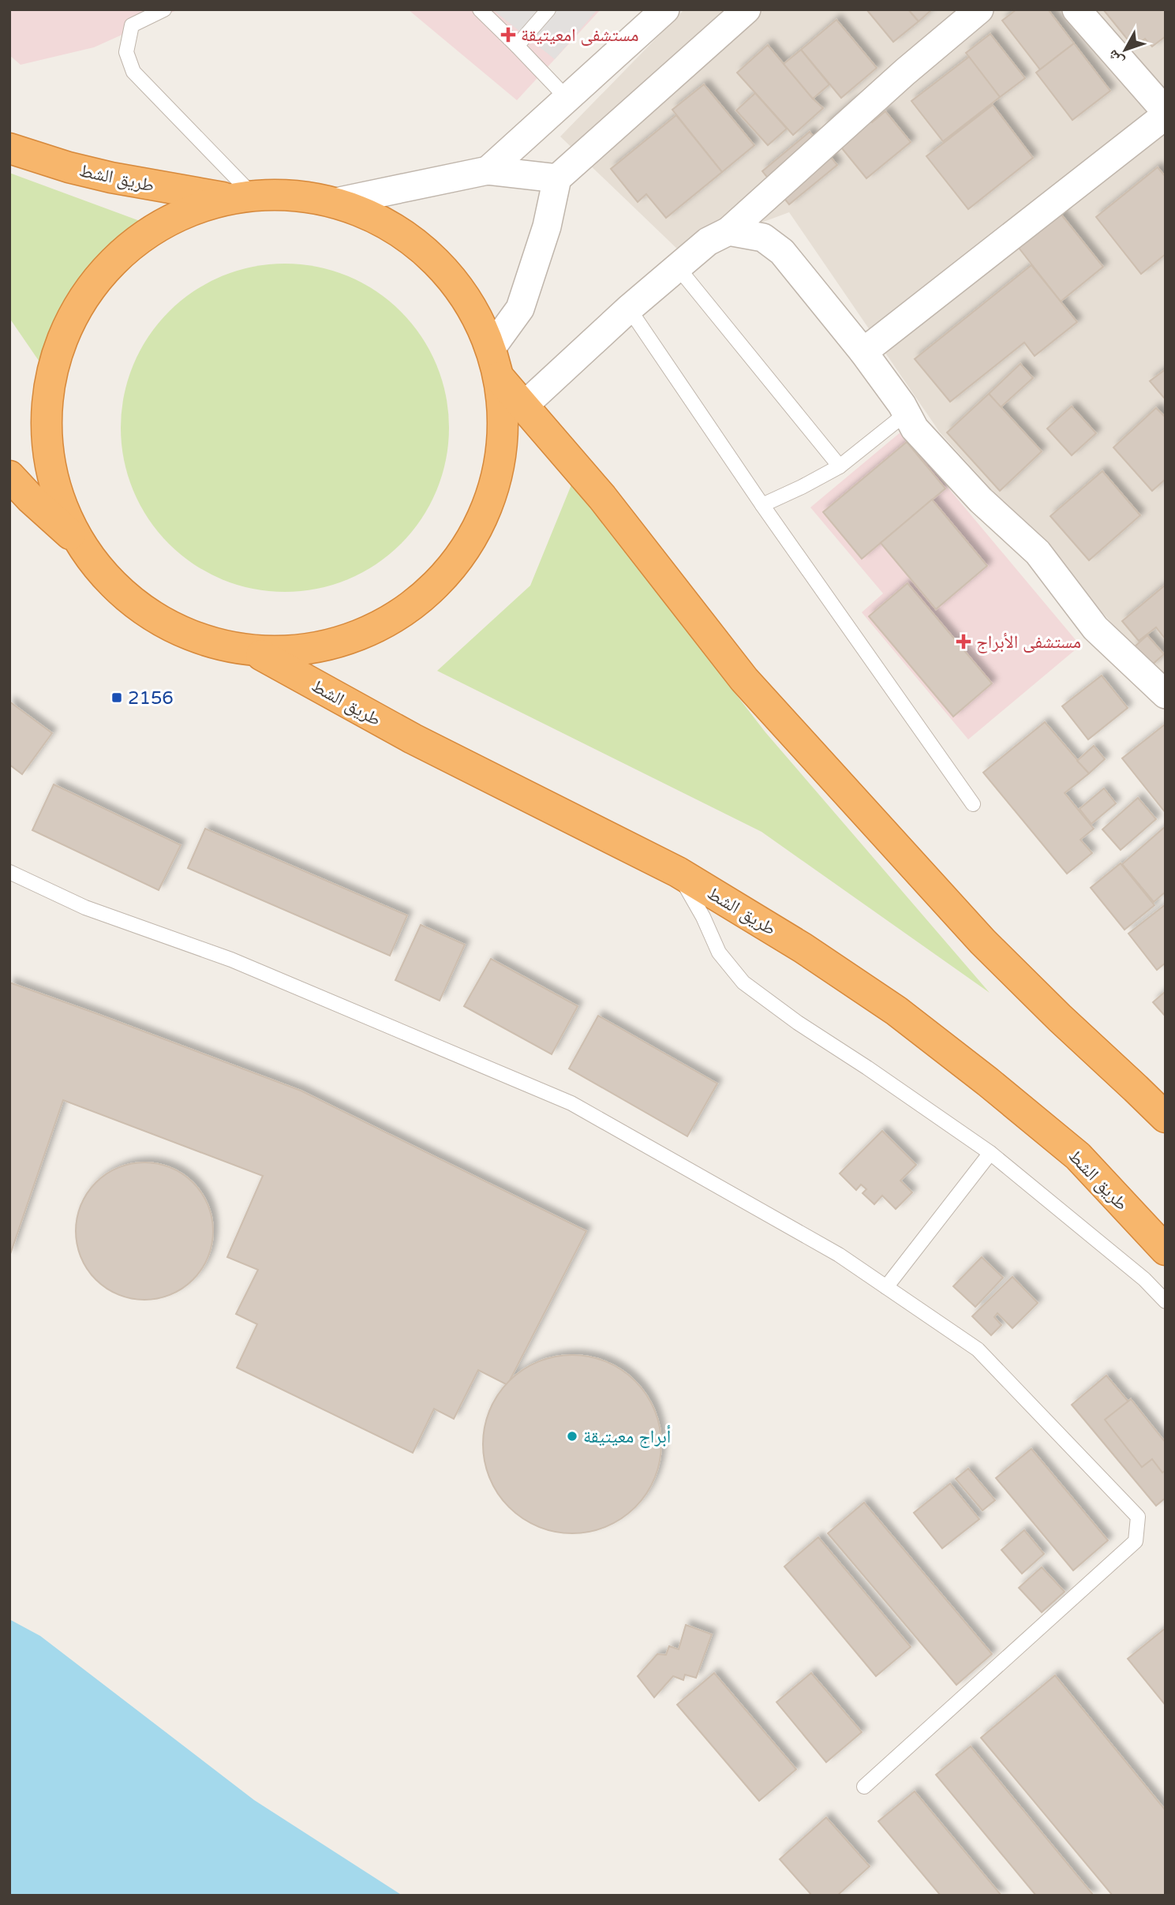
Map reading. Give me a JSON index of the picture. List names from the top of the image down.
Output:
{
  "streets": {
    "highway": ["طريق الشط"]
  },
  "places": {
    "health": ["مستشفى امعيتيقة", "مستشفى الأبراج"],
    "transit": ["2156"],
    "other": ["أبراج معيتيقة"]
  },
  "north": "bottom left"
}
